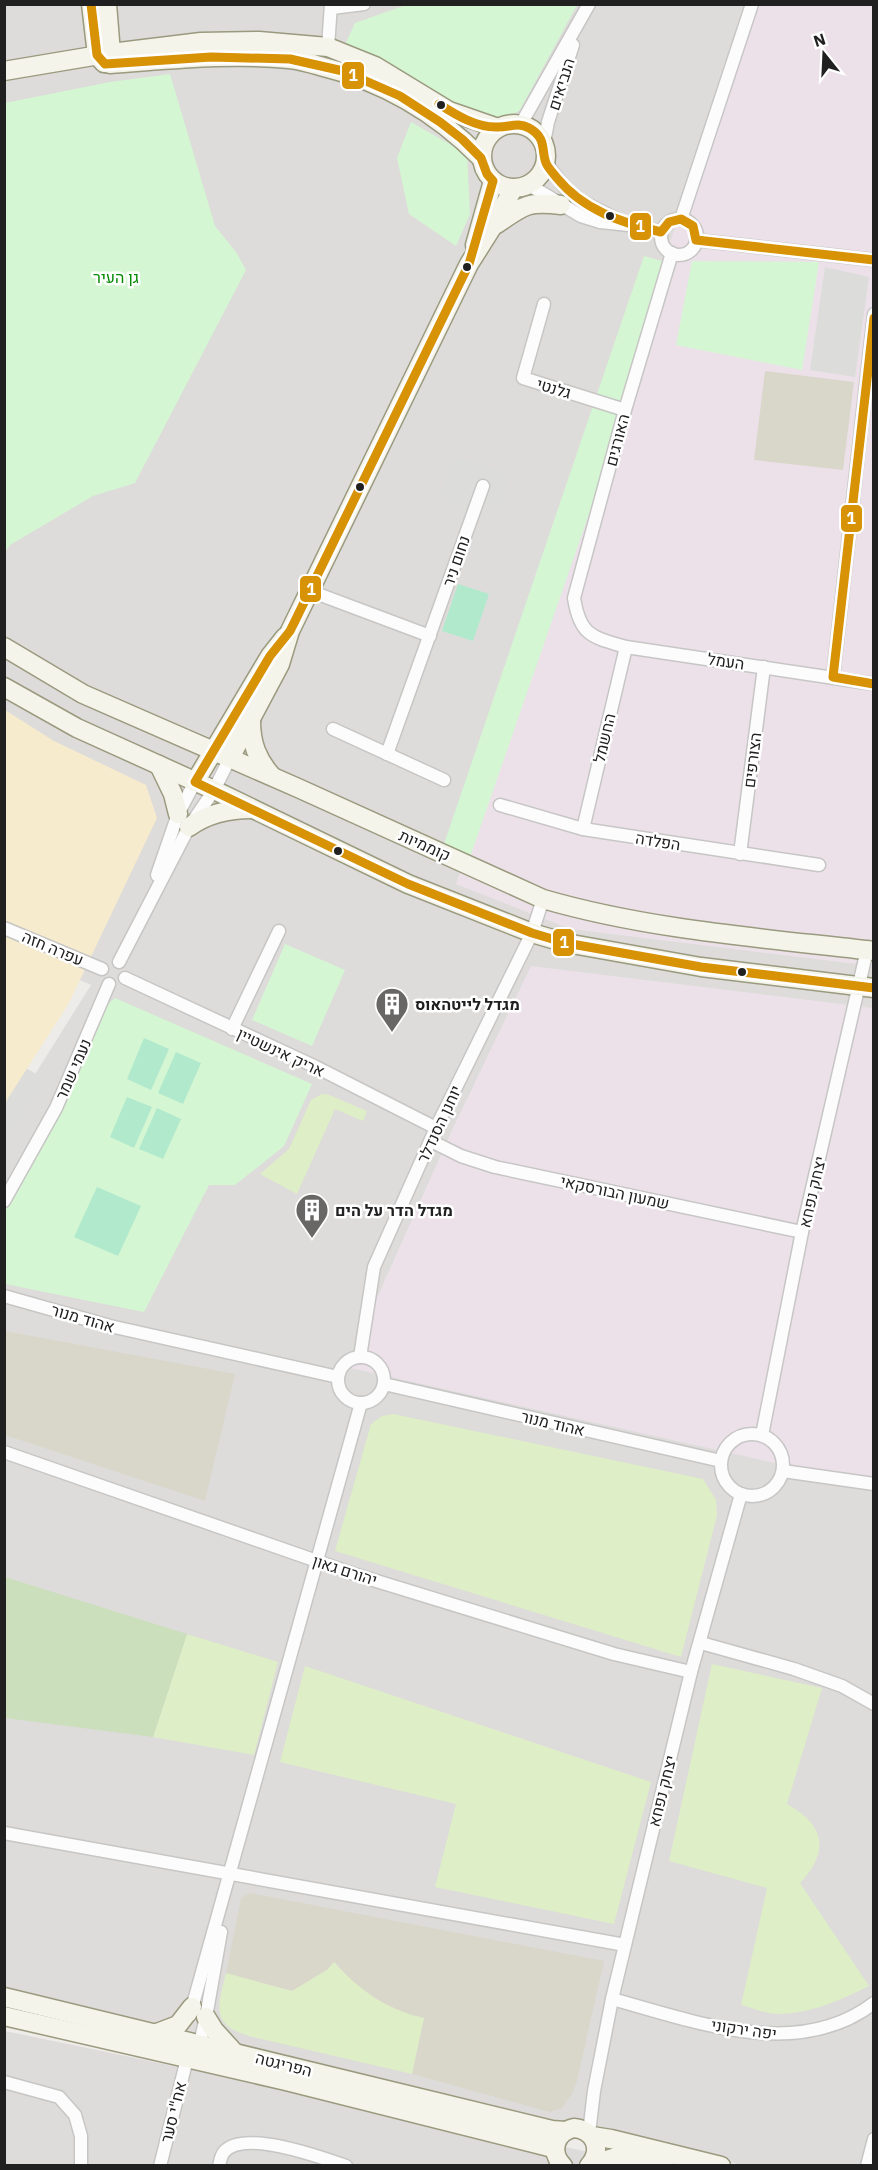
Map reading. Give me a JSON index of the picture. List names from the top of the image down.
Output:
{
  "streets": {
    "street": [
      "הנביאים",
      "גלנטי",
      "האורגים",
      "נחום ניר",
      "העמל",
      "החשמל",
      "הצורפים",
      "הפלדה",
      "קוממיות",
      "עפרה חזה",
      "אריק אינשטיין",
      "נעמי שמר",
      "יוחנן הסנדלר",
      "שמעון הבורסקאי",
      "יצחק נפחא",
      "אהוד מנור",
      "יהורם גאון",
      "יפה ירקוני",
      "הפריגטה",
      "אח\"י סער"
    ]
  },
  "crossings": [
    ["גלנטי", "האורגים"],
    ["האורגים", "העמל"],
    ["העמל", "החשמל"],
    ["העמל", "הצורפים"],
    ["החשמל", "הפלדה"],
    ["הצורפים", "הפלדה"],
    ["קוממיות", "יוחנן הסנדלר"],
    ["קוממיות", "יצחק נפחא"],
    ["עפרה חזה", "אריק אינשטיין"],
    ["עפרה חזה", "נעמי שמר"],
    ["אריק אינשטיין", "נעמי שמר"],
    ["אריק אינשטיין", "יוחנן הסנדלר"],
    ["יוחנן הסנדלר", "שמעון הבורסקאי"],
    ["יוחנן הסנדלר", "אהוד מנור"],
    ["שמעון הבורסקאי", "יצחק נפחא"],
    ["יצחק נפחא", "אהוד מנור"],
    ["יצחק נפחא", "יהורם גאון"],
    ["יצחק נפחא", "יפה ירקוני"],
    ["יצחק נפחא", "הפריגטה"],
    ["הפריגטה", "אח\"י סער"]
  ],
  "parks": ["גן העיר"],
  "places": {
    "building": ["מגדל לייטהאוס", "מגדל הדר על הים"]
  },
  "lines": ["transit line 1"],
  "north": "top"
}
